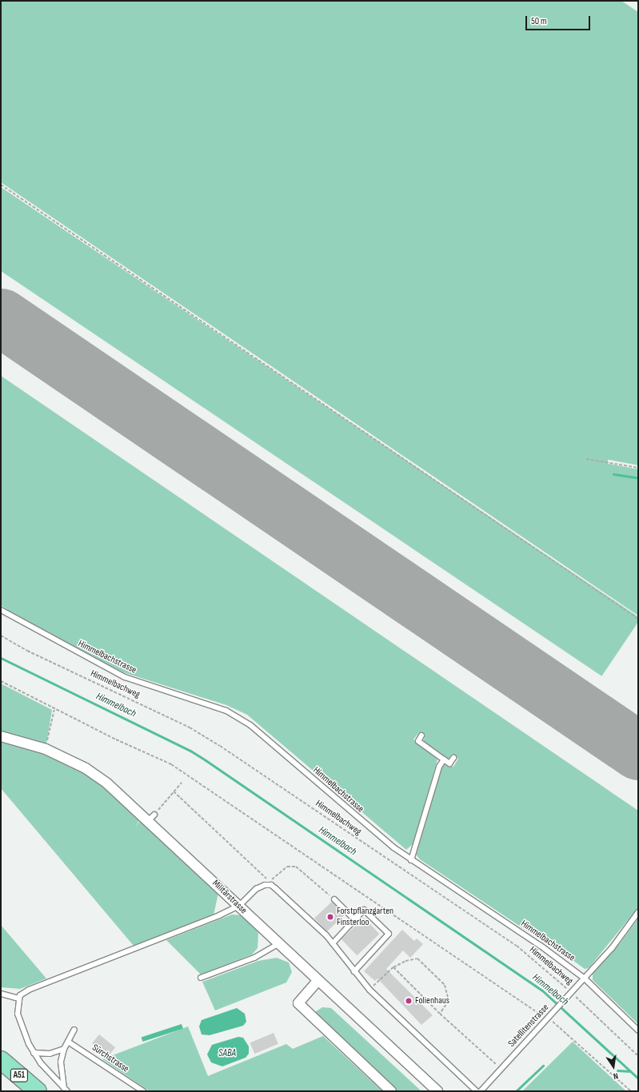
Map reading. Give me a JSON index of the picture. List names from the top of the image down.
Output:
{
  "streets": {
    "highway": ["A51"],
    "street": ["Militärstrasse"],
    "lane": ["Himmelbachstrasse", "Satellitenstrasse", "Sürchstrasse"],
    "path": ["Himmelbachweg"]
  },
  "crossings": [
    ["Himmelbachstrasse", "Satellitenstrasse"],
    ["Himmelbachweg", "Satellitenstrasse"]
  ],
  "water": ["Himmelbach", "SABA"],
  "places": ["Forstpflanzgarten Finsterloo", "Folienhaus"],
  "scale_bar": "50 m",
  "north": "bottom"
}
